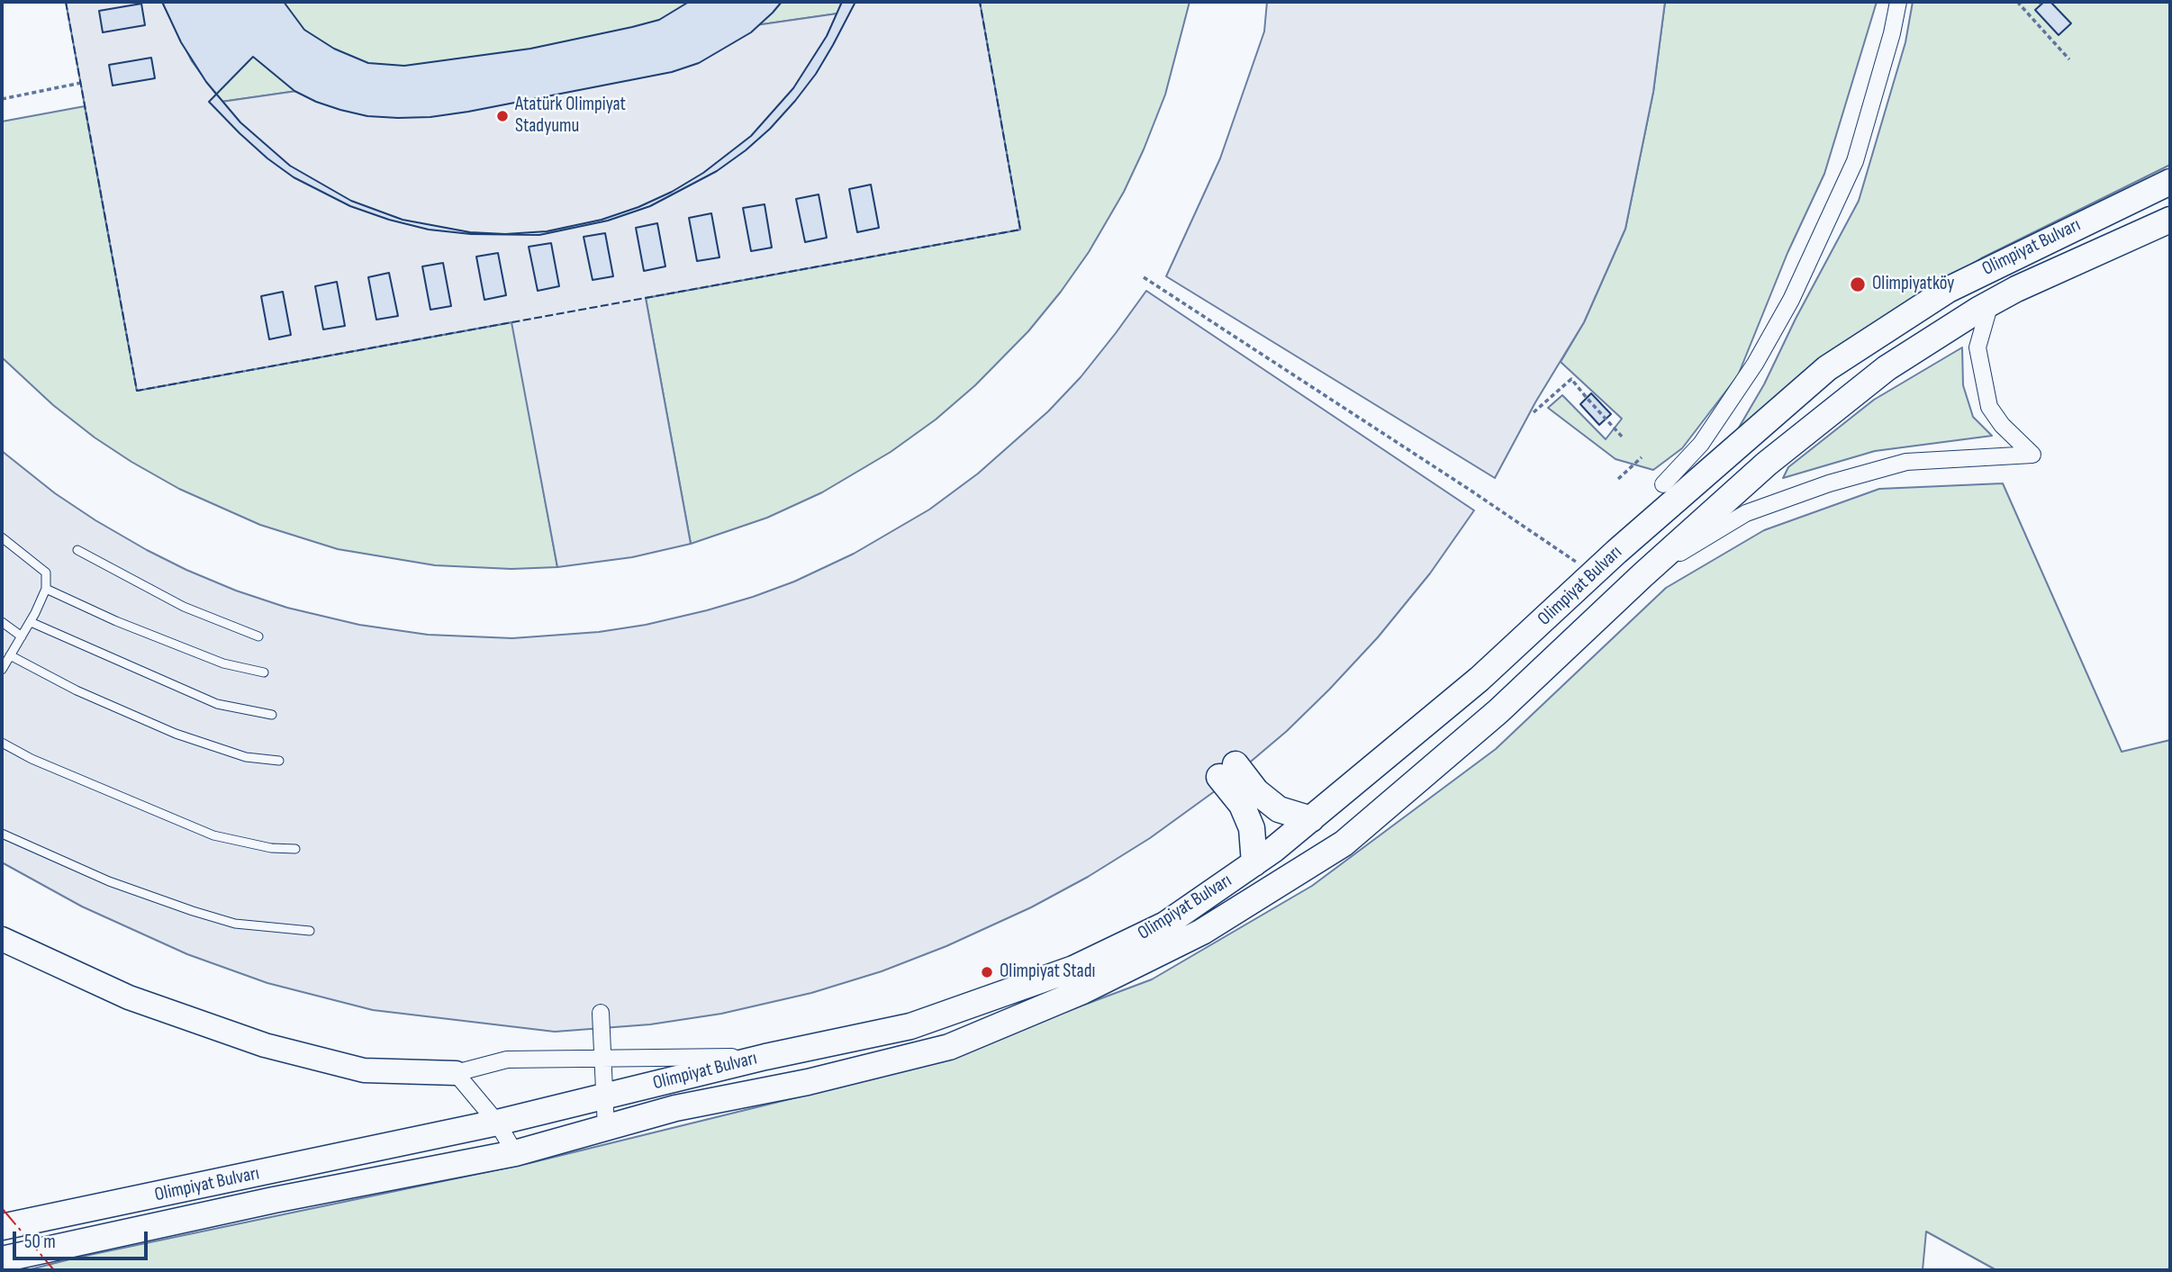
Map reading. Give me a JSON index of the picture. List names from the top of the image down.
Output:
{
  "streets": {
    "main road": ["Olimpiyat Bulvarı"]
  },
  "places": ["Atatürk Olimpiyat Stadyumu", "Olimpiyatköy", "Olimpiyat Stadı"],
  "scale_bar": "50 m"
}
